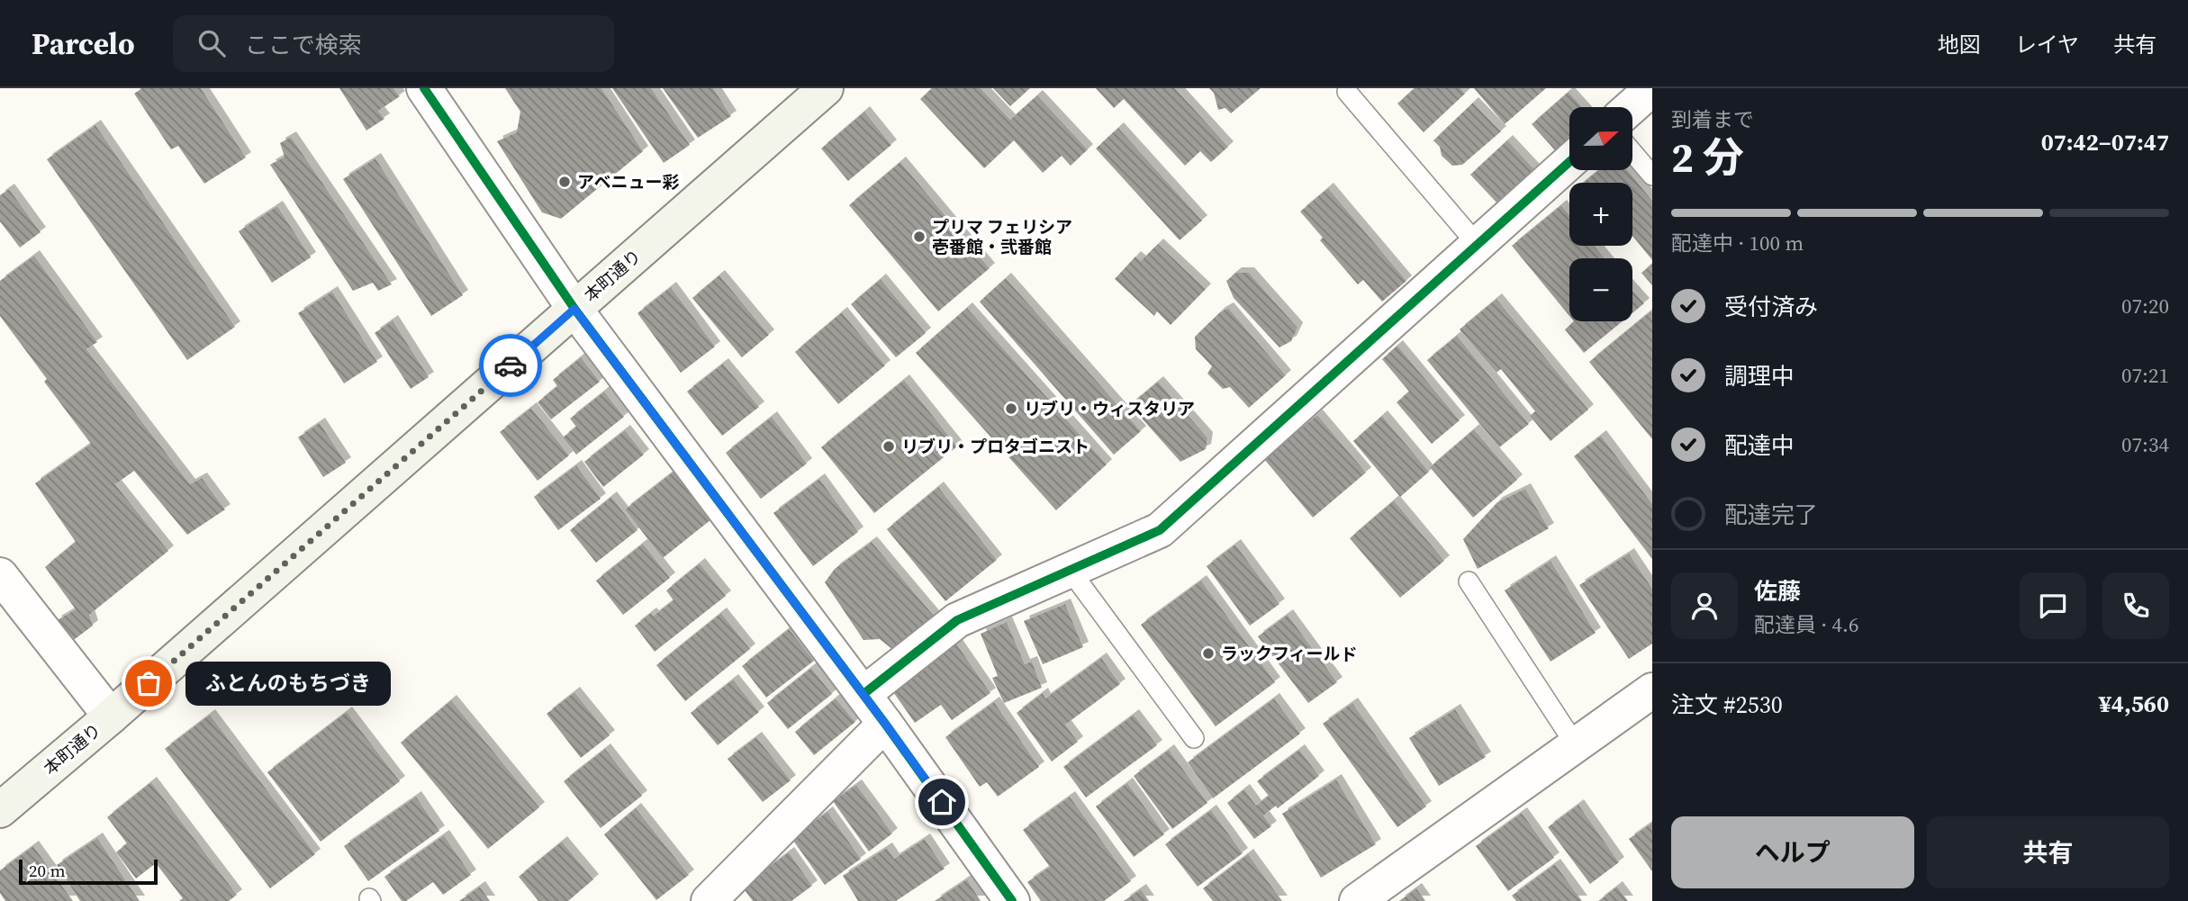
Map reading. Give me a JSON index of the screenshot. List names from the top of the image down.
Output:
{
  "streets": {
    "main road": ["本町通り"]
  },
  "places": [
    "アベニュー彩",
    "プリマ フェリシア 壱番館・弐番館",
    "リブリ・ウィスタリア",
    "リブリ・プロタゴニスト",
    "ラックフィールド",
    "ふとんのもちづき"
  ],
  "scale_bar": "20 m",
  "north": "right",
  "page": {
    "header": "Parcelo",
    "search": "ここで検索",
    "nav": ["地図", "レイヤ", "共有"],
    "heading": ["2 分", "到着まで", "07:42–07:47"],
    "panel": [
      "佐藤",
      "配達員 · 4.6",
      "注文 #2530",
      "¥4,560"
    ],
    "map_buttons": ["+", "−"],
    "bar": "配達中 · 100 m",
    "list": [
      ["受付済み", "07:20"],
      ["調理中", "07:21"],
      ["配達中", "07:34"],
      "配達完了"
    ],
    "bubble": "ふとんのもちづき",
    "buttons": ["ヘルプ", "共有"],
    "scale": "20 m"
  }
}
